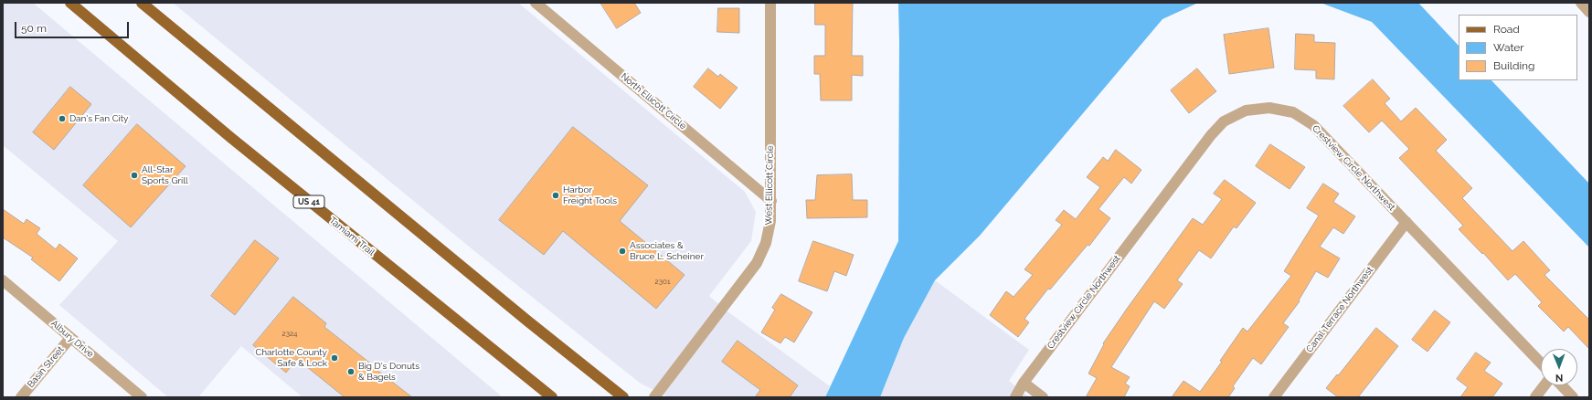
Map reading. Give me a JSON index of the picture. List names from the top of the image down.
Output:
{
  "streets": {
    "main road": ["US 41", "Tamiami Trail"],
    "street": [
      "North Ellicott Circle",
      "Crestview Circle Northwest",
      "West Ellicott Circle",
      "Canal Terrace Northwest",
      "Albury Drive",
      "Basin Street"
    ]
  },
  "crossings": [
    ["North Ellicott Circle", "West Ellicott Circle"],
    ["Crestview Circle Northwest", "Canal Terrace Northwest"],
    ["Albury Drive", "Basin Street"]
  ],
  "places": [
    "Dan's Fan City",
    "All-Star Sports Grill",
    "Harbor Freight Tools",
    "Associates & Bruce L. Scheiner",
    "Charlotte County Safe & Lock",
    "Big D's Donuts & Bagels"
  ],
  "house_numbers": ["2301", "2324"],
  "legend": ["Road", "Water", "Building"],
  "scale_bar": "50 m",
  "north": "bottom"
}
